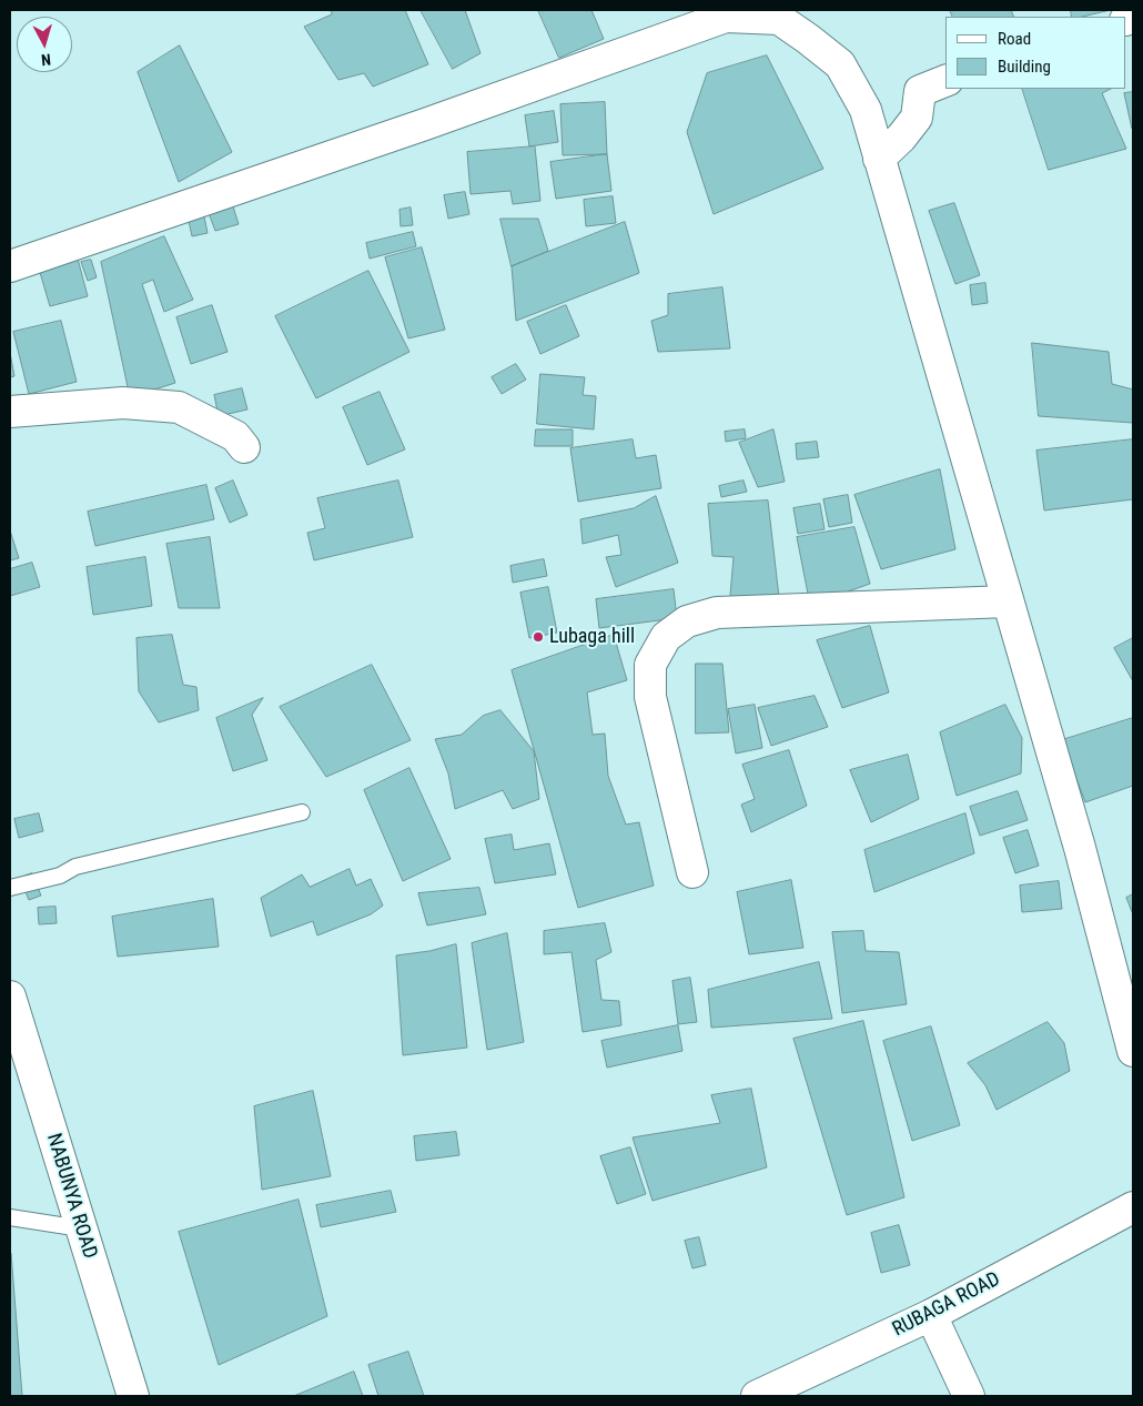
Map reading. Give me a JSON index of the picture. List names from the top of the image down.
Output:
{
  "streets": {
    "street": ["NABUNYA ROAD", "RUBAGA ROAD"]
  },
  "places": ["Lubaga hill"],
  "legend": ["Road", "Building"],
  "north": "bottom"
}
